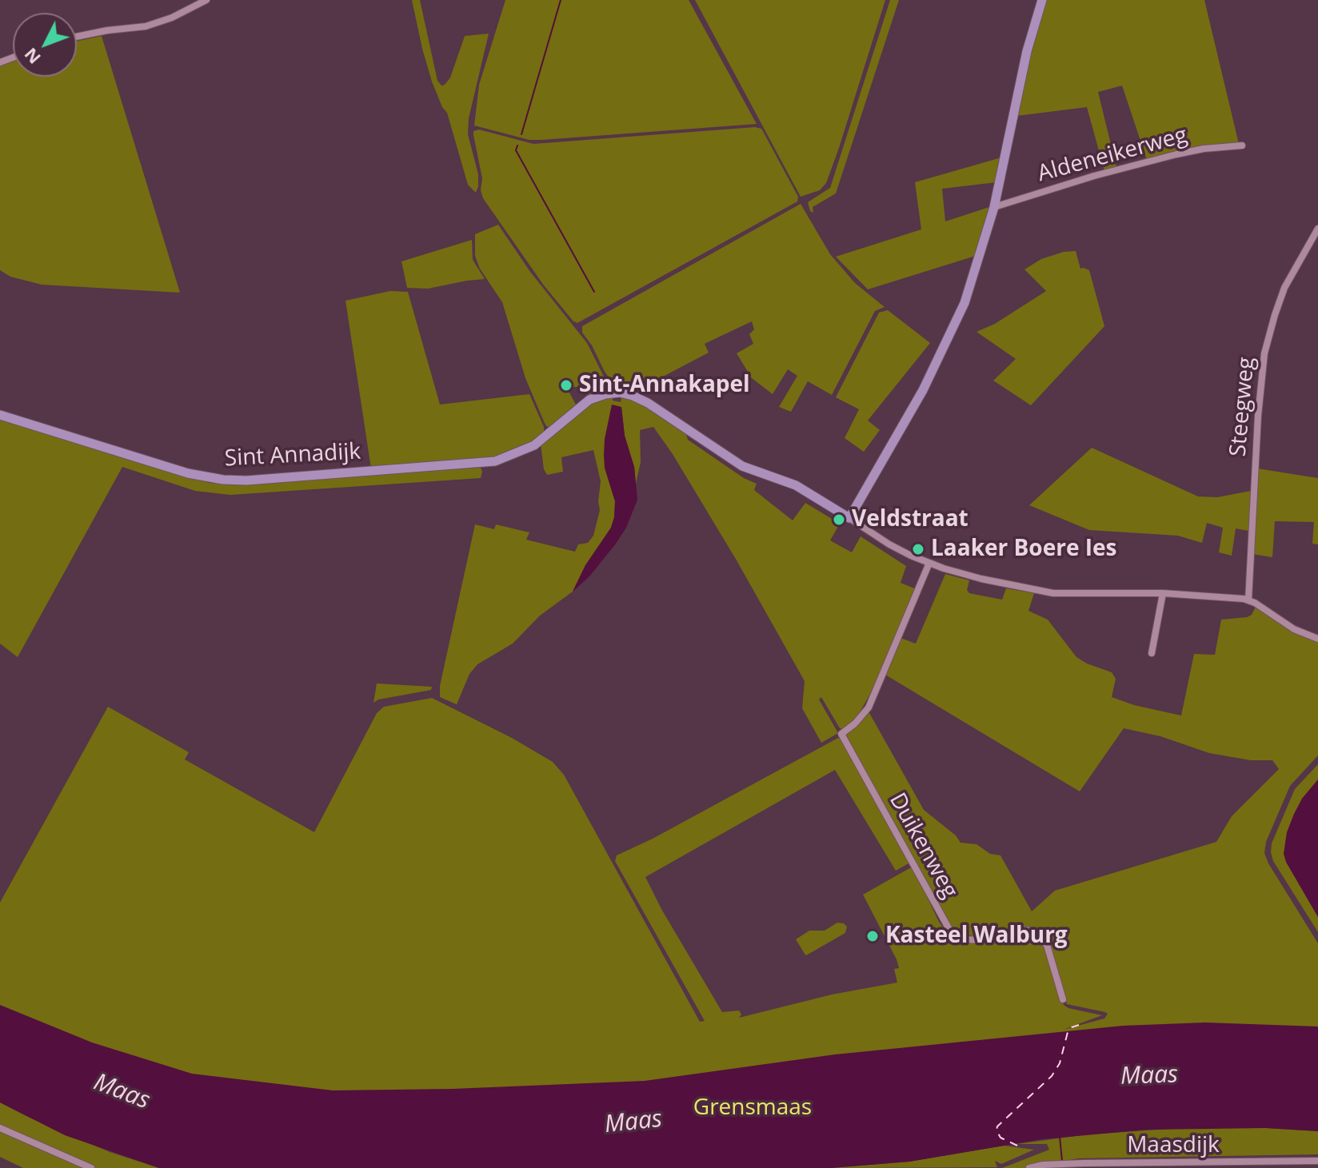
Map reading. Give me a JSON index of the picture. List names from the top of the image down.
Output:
{
  "streets": {
    "street": [
      "Aldeneikerweg",
      "Steegweg",
      "Sint Annadijk",
      "Duikenweg",
      "Maasdijk"
    ]
  },
  "water": ["Maas"],
  "parks": ["Grensmaas"],
  "places": [
    "Sint-Annakapel",
    "Veldstraat",
    "Laaker Boere Ies",
    "Kasteel Walburg"
  ],
  "north": "bottom left"
}
